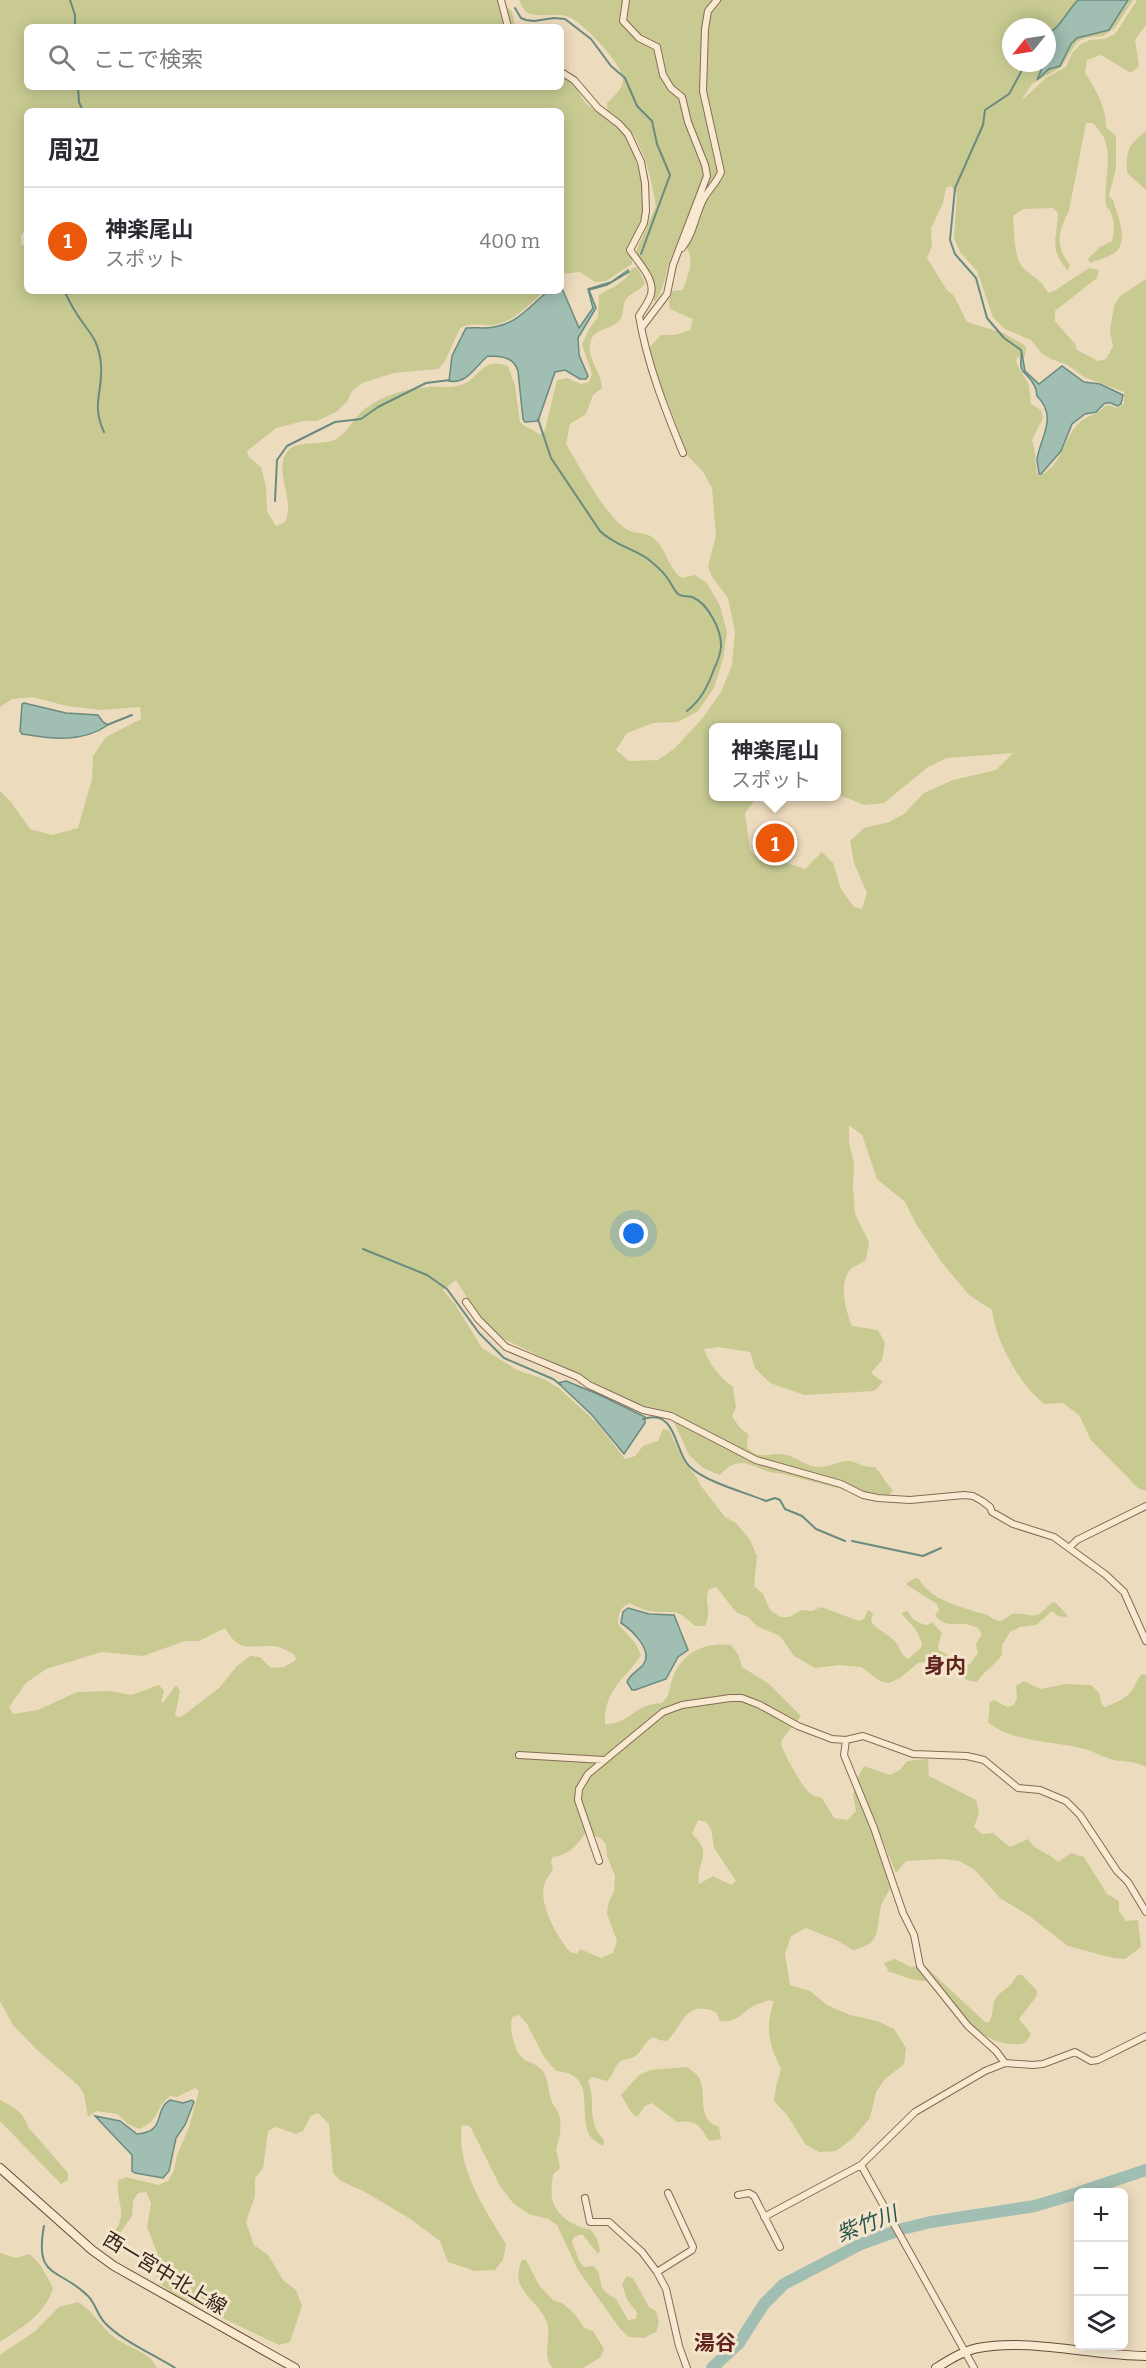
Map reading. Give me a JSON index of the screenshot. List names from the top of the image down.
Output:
{
  "streets": {
    "main road": ["西一宮中北上線"]
  },
  "districts": ["身内", "湯谷"],
  "water": ["紫竹川"],
  "north": "bottom left",
  "page": {
    "search": "ここで検索",
    "heading": "周辺",
    "list": [
      {
        "mark": "1",
        "name": "神楽尾山",
        "note": "スポット",
        "value": "400 m"
      }
    ],
    "popup": ["神楽尾山", "スポット"],
    "pins": "1",
    "map_buttons": ["+", "−"]
  }
}
